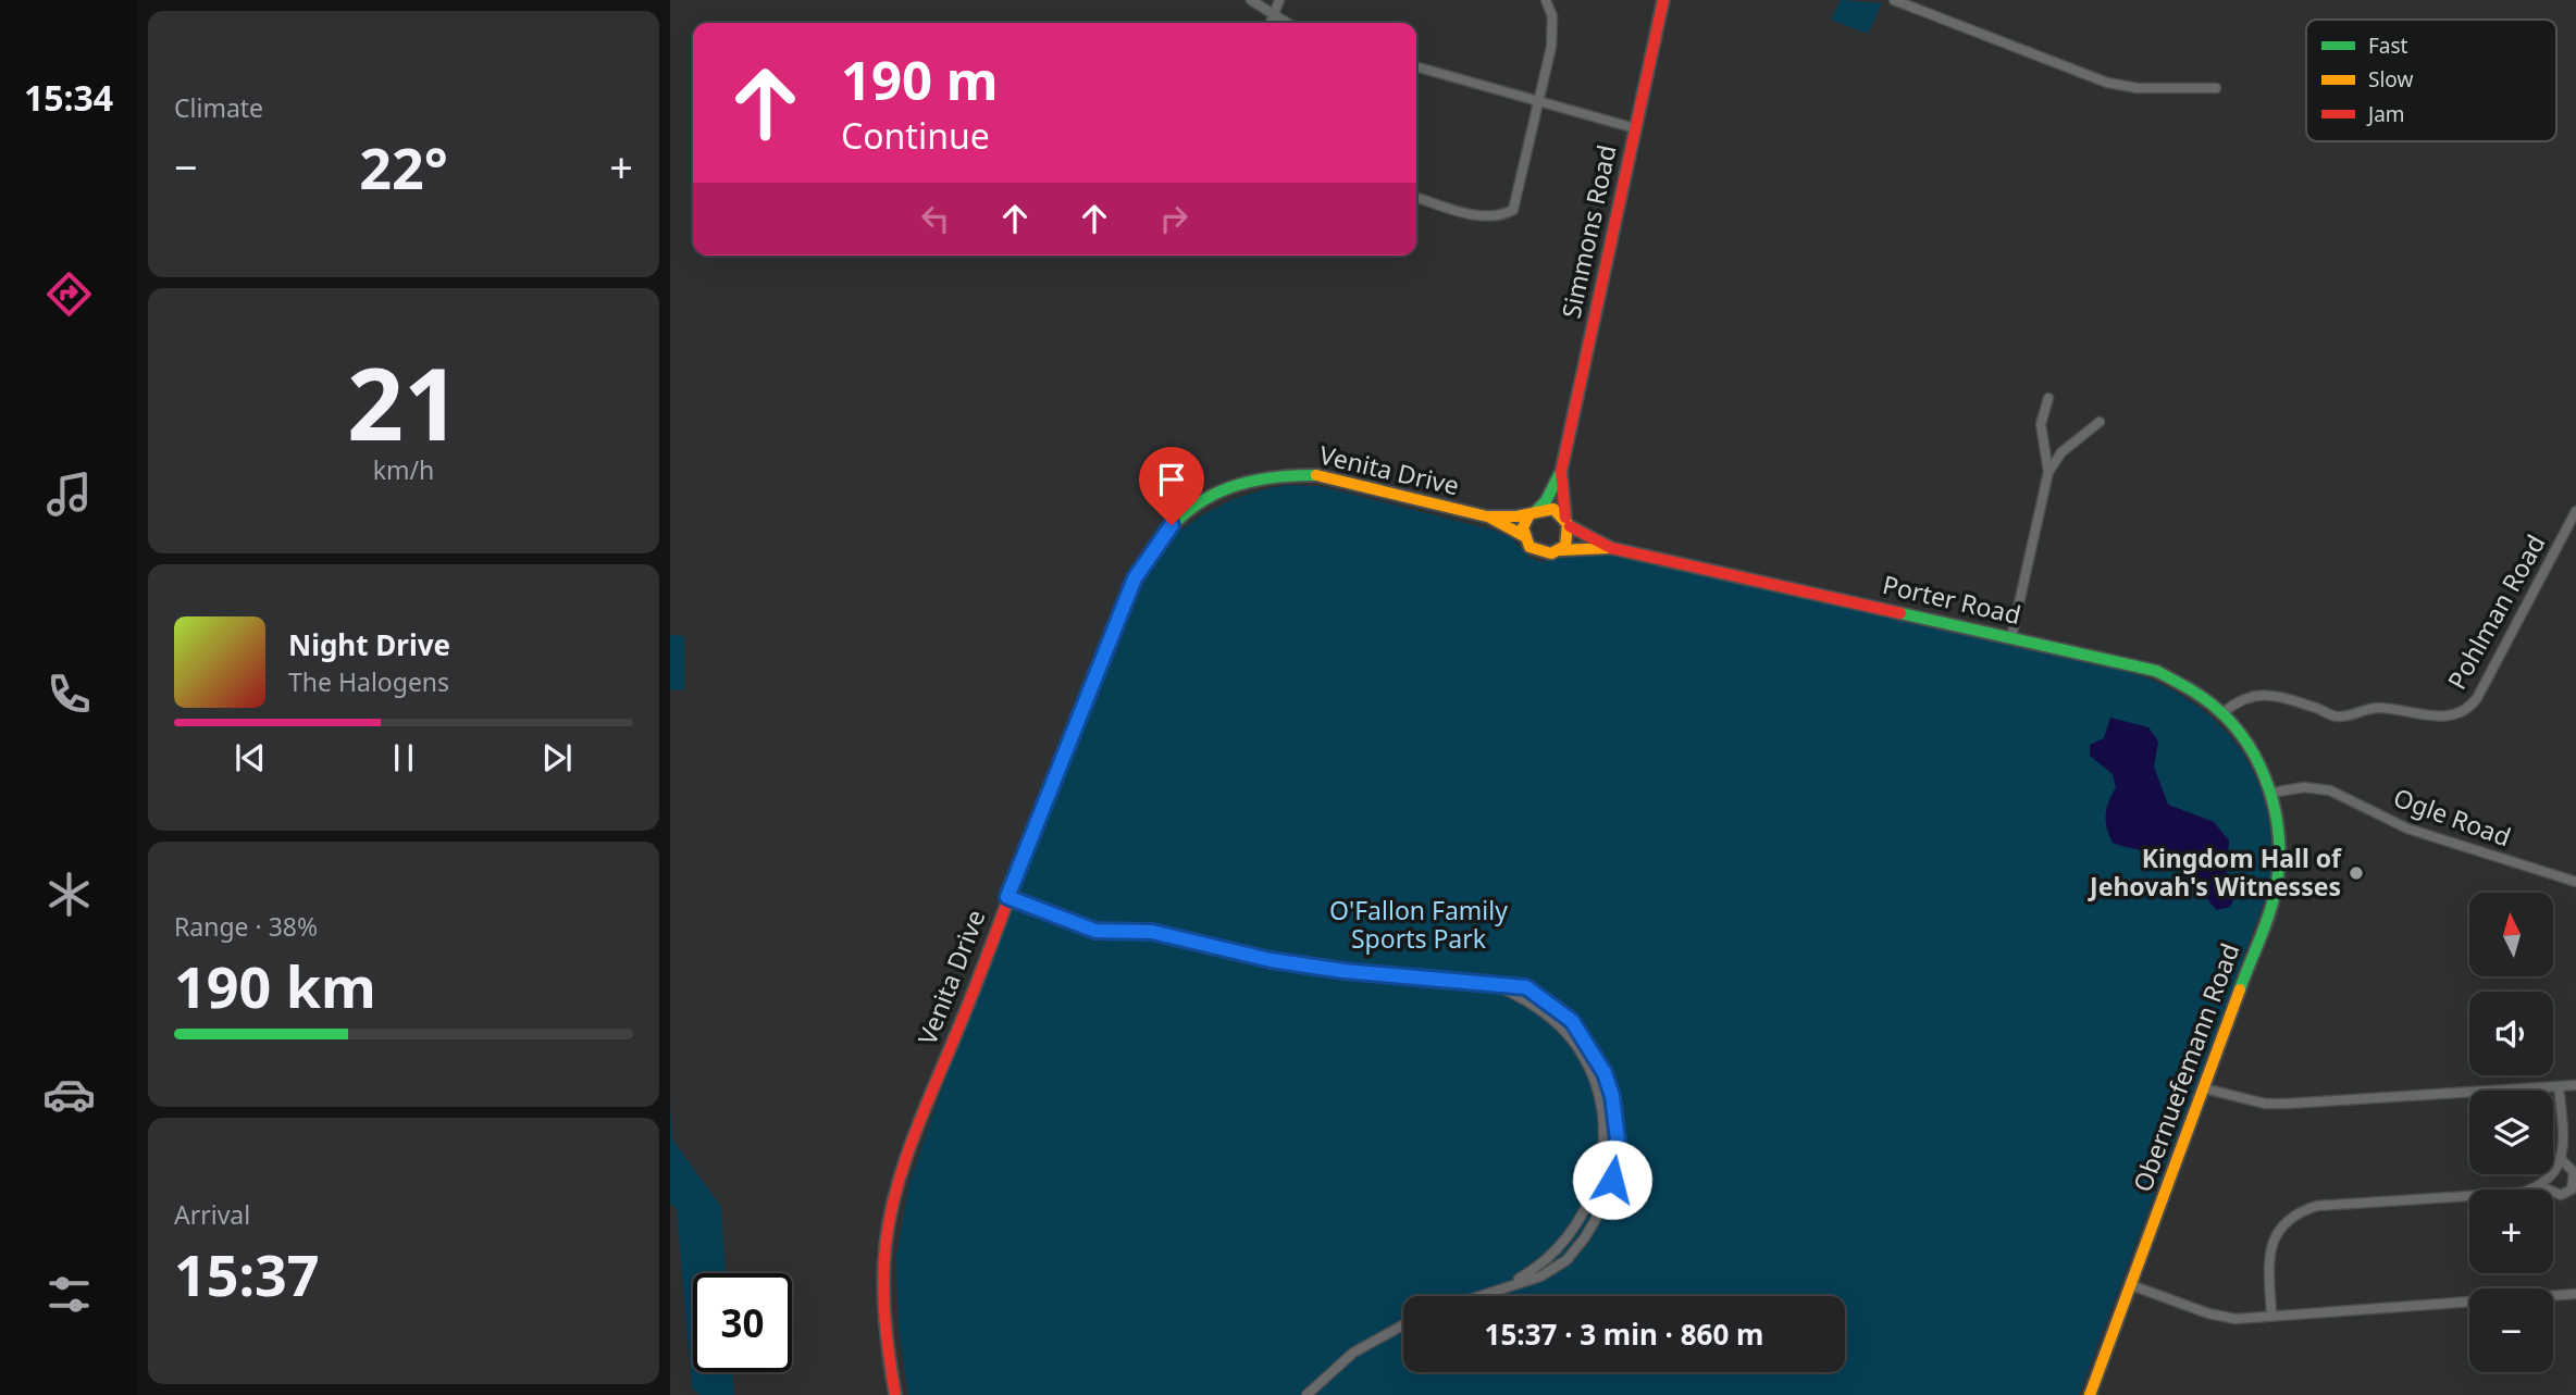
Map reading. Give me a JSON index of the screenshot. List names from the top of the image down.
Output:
{
  "streets": {
    "street": [
      "Simmons Road",
      "Venita Drive",
      "Porter Road",
      "Pohlman Road",
      "Ogle Road",
      "Obernuefemann Road"
    ]
  },
  "crossings": [
    ["Simmons Road", "Venita Drive"],
    ["Simmons Road", "Porter Road"],
    ["Venita Drive", "Porter Road"],
    ["Porter Road", "Pohlman Road"],
    ["Porter Road", "Obernuefemann Road"],
    ["Ogle Road", "Obernuefemann Road"]
  ],
  "parks": ["O'Fallon Family Sports Park"],
  "places": ["Kingdom Hall of Jehovah's Witnesses"],
  "legend": ["Fast", "Slow", "Jam"],
  "north": "top",
  "page": {
    "tabs": "15:34",
    "tile": [
      "Climate",
      ["21", "km/h"],
      ["Range · 38%", "190 km"],
      ["Arrival", "15:37"]
    ],
    "turn": ["190 m", "Continue"],
    "heat": ["−", "22°", "+"],
    "song": ["Night Drive", "The Halogens"],
    "map_buttons": ["+", "−"],
    "limit": "30",
    "trip": "15:37 · 3 min · 860 m"
  }
}
